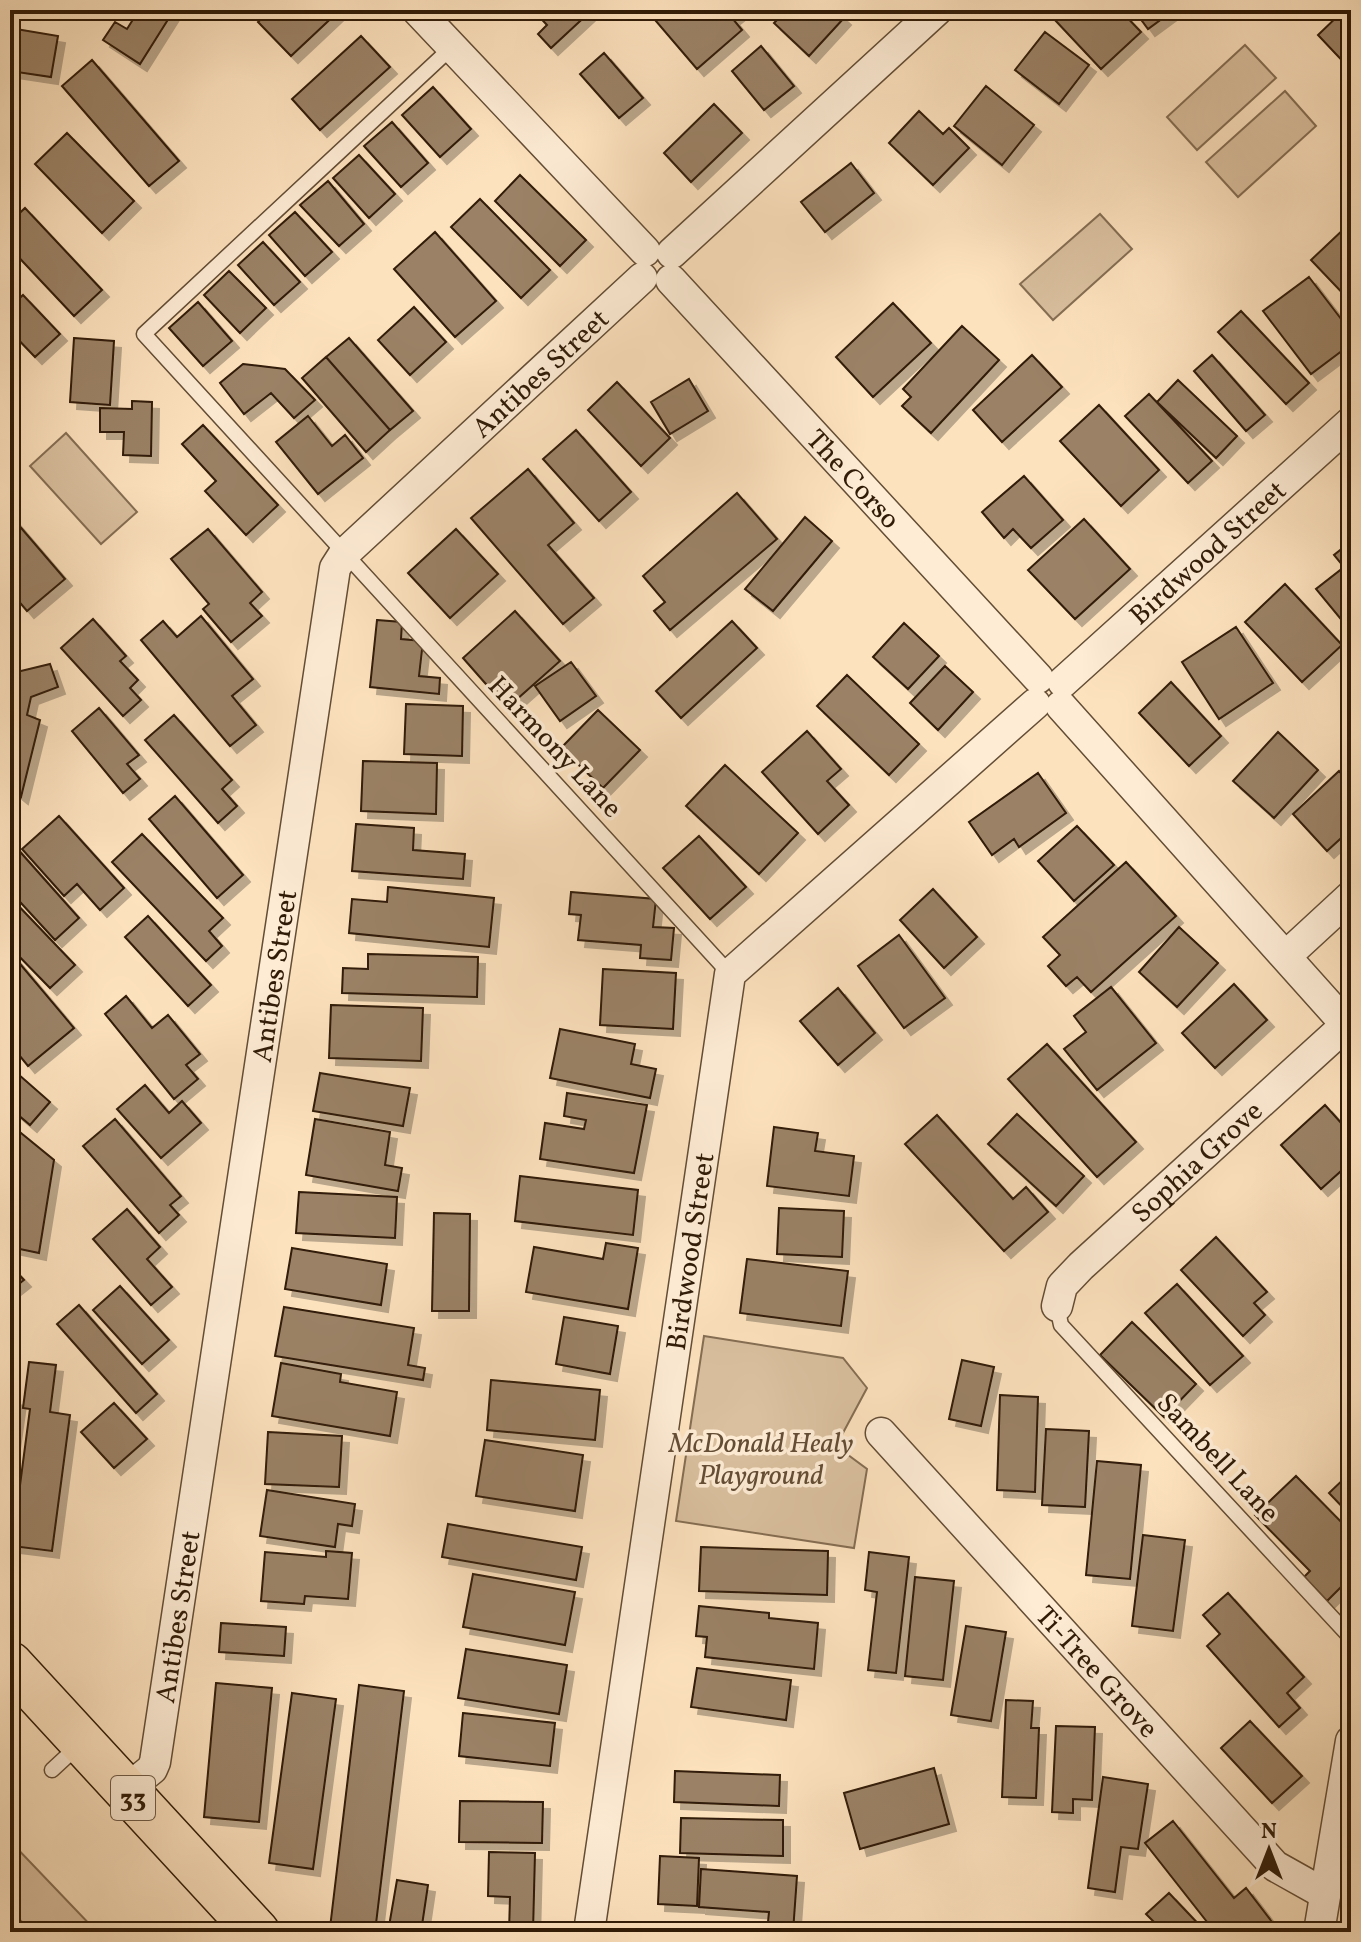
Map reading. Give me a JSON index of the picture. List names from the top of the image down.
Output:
{
  "streets": {
    "main road": ["33"],
    "street": [
      "Antibes Street",
      "The Corso",
      "Birdwood Street",
      "Sophia Grove",
      "Ti-Tree Grove"
    ],
    "lane": ["Harmony Lane", "Sambell Lane"]
  },
  "crossings": [
    ["Antibes Street", "The Corso"],
    ["Antibes Street", "Harmony Lane"],
    ["Antibes Street", "33"],
    ["The Corso", "Birdwood Street"],
    ["The Corso", "Harmony Lane"],
    ["The Corso", "Sophia Grove"],
    ["Birdwood Street", "Harmony Lane"],
    ["Sophia Grove", "Sambell Lane"]
  ],
  "parks": ["McDonald Healy Playground"],
  "north": "top"
}
